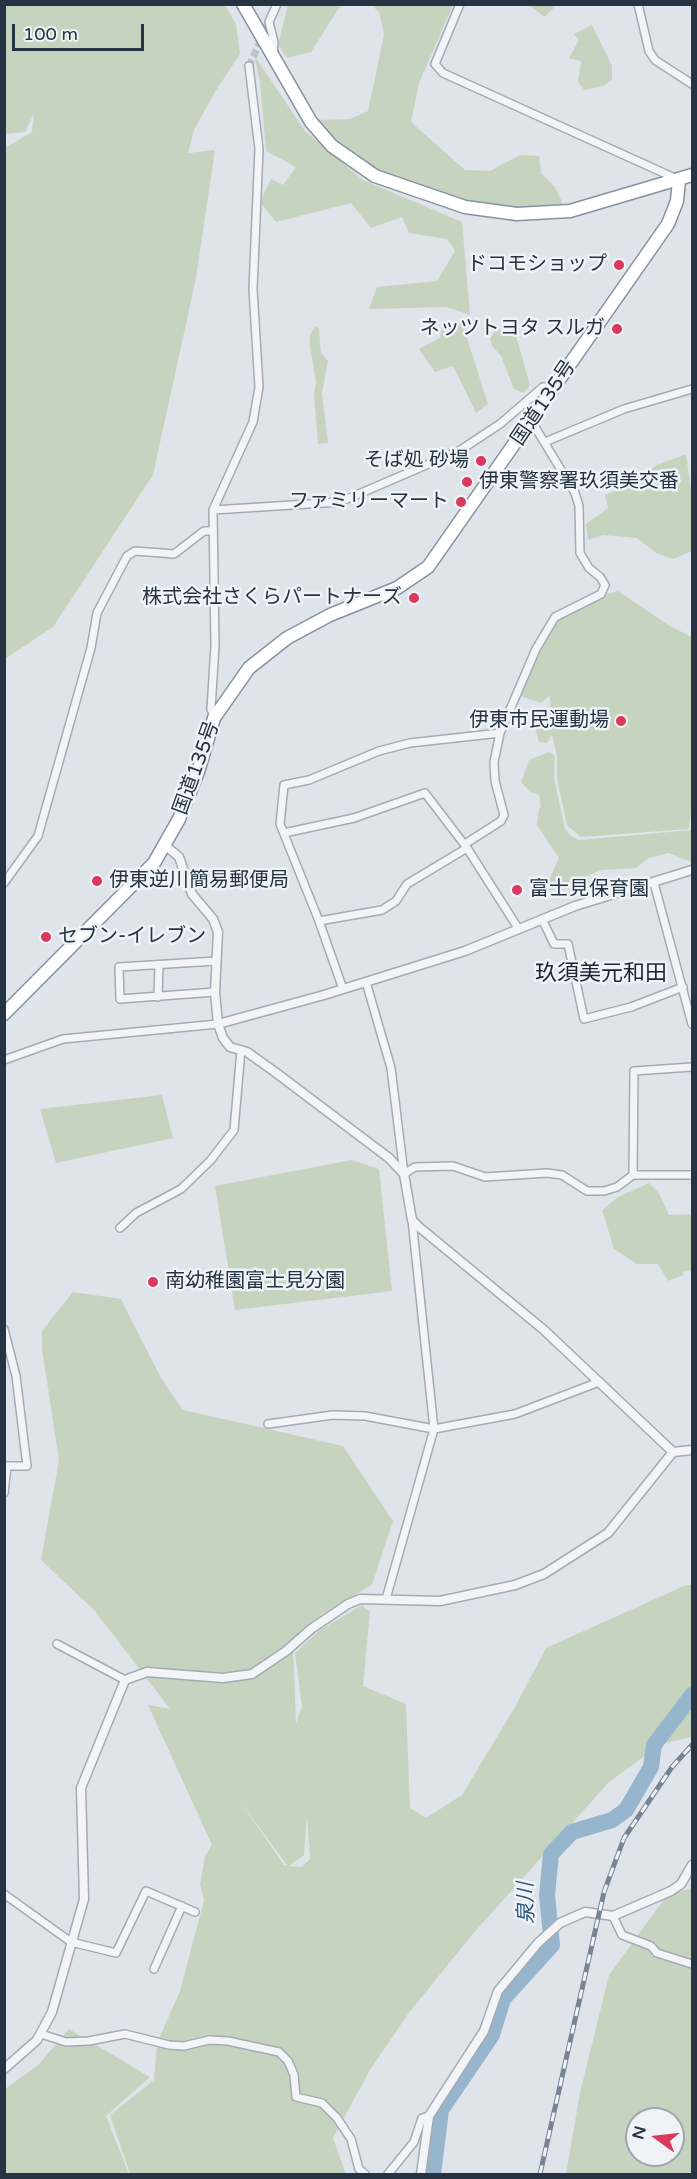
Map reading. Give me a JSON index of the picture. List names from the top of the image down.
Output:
{
  "streets": {
    "highway": ["国道135号"]
  },
  "districts": ["玖須美元和田"],
  "water": ["泉川"],
  "places": [
    "ドコモショップ",
    "ネッツトヨタ スルガ",
    "そば処 砂場",
    "伊東警察署玖須美交番",
    "ファミリーマート",
    "株式会社さくらパートナーズ",
    "伊東市民運動場",
    "伊東逆川簡易郵便局",
    "富士見保育園",
    "セブン-イレブン",
    "南幼稚園富士見分園"
  ],
  "scale_bar": "100 m",
  "north": "left"
}
